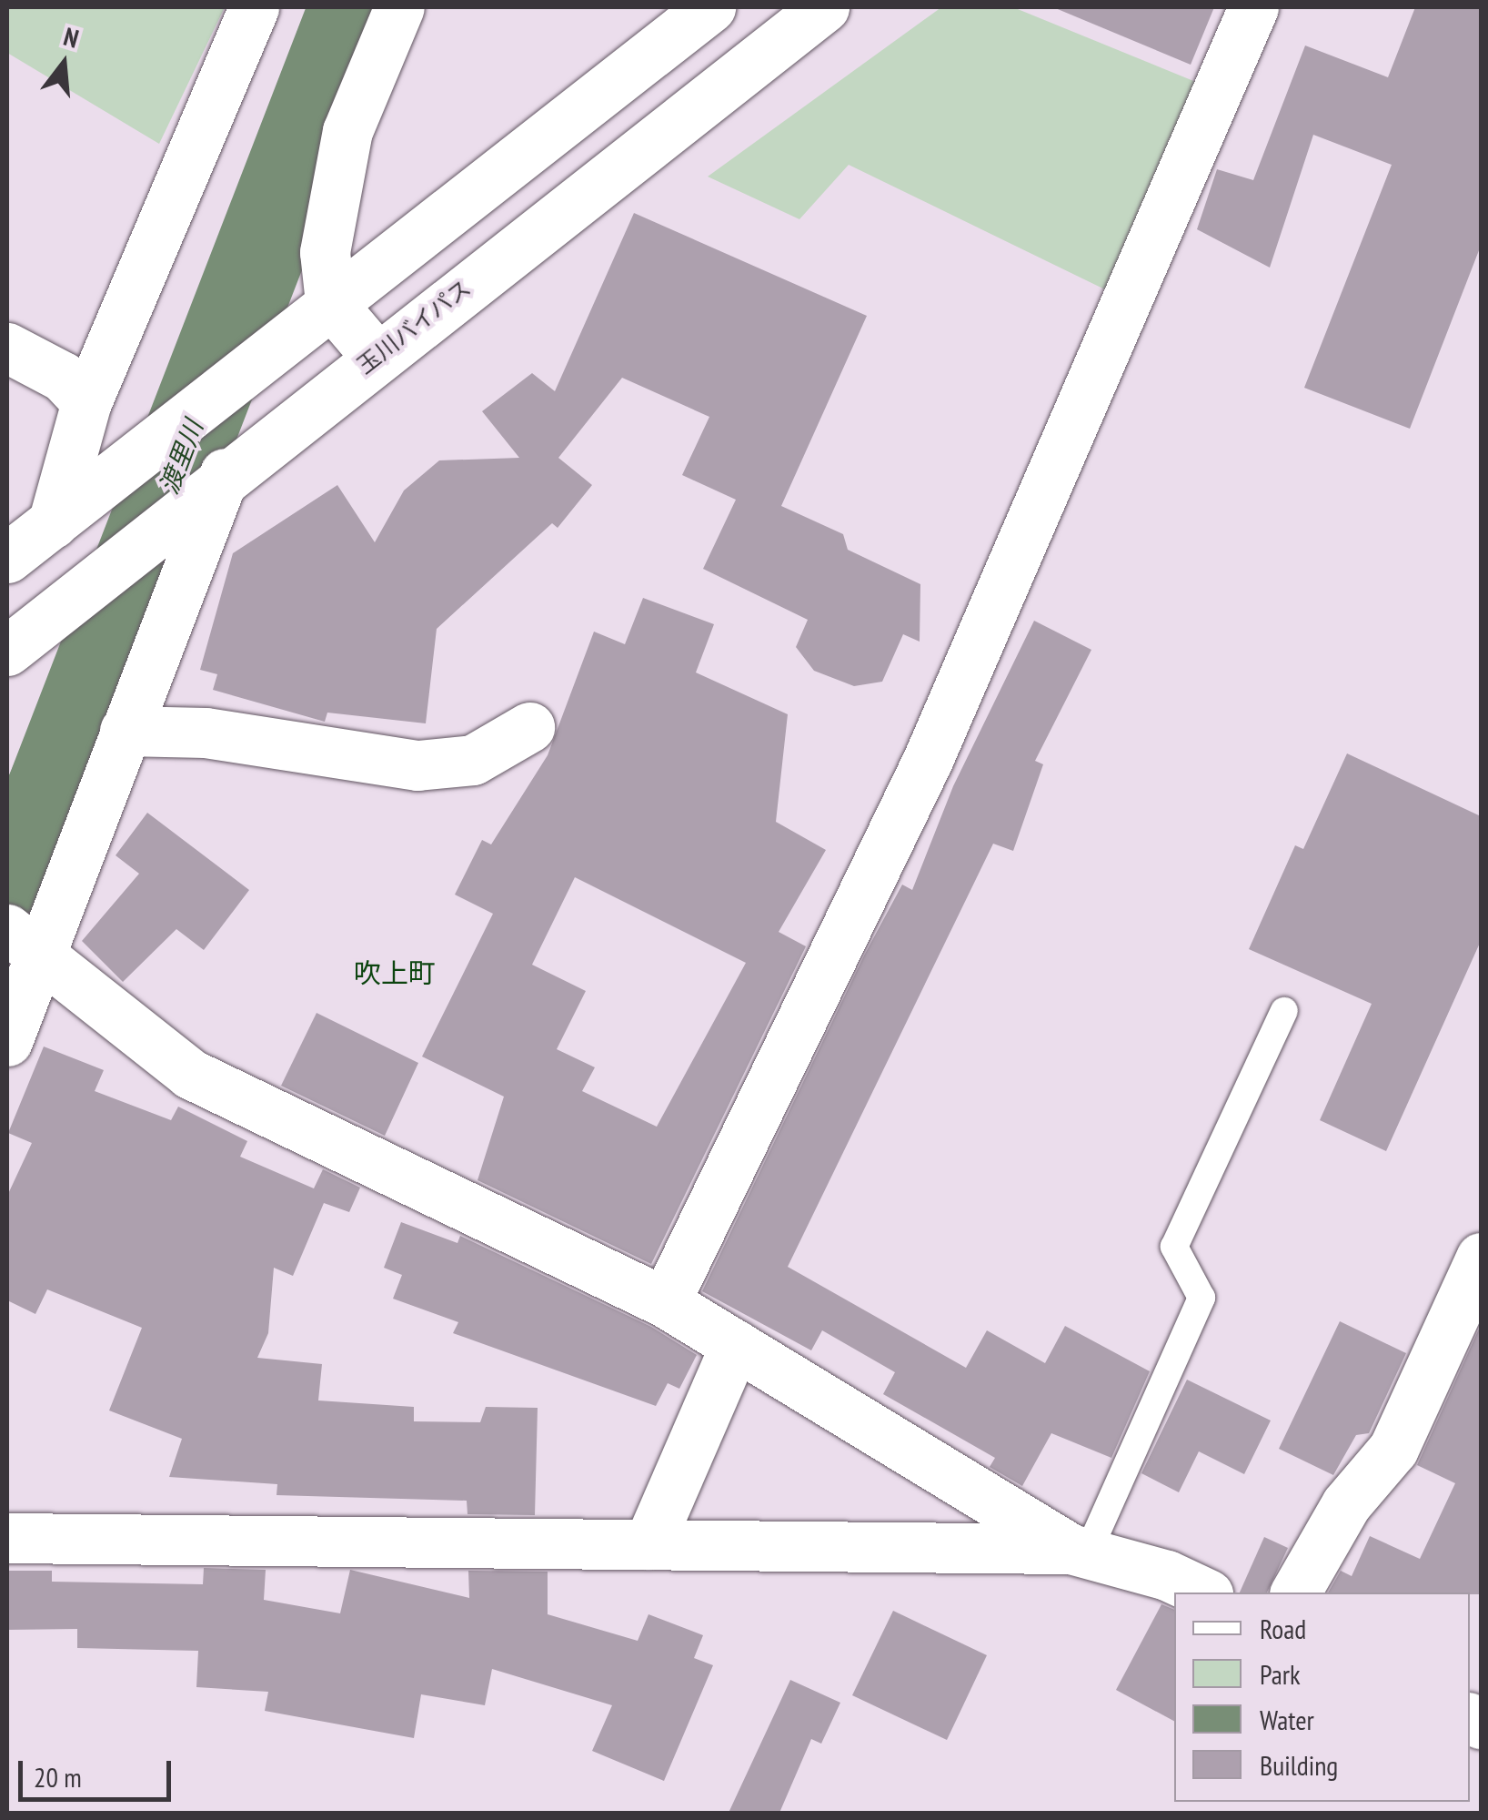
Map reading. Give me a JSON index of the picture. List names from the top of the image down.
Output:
{
  "streets": {
    "main road": ["玉川バイパス"]
  },
  "districts": ["吹上町"],
  "water": ["渡里川"],
  "legend": [
    "Road",
    "Park",
    "Water",
    "Building"
  ],
  "scale_bar": "20 m",
  "north": "top"
}
